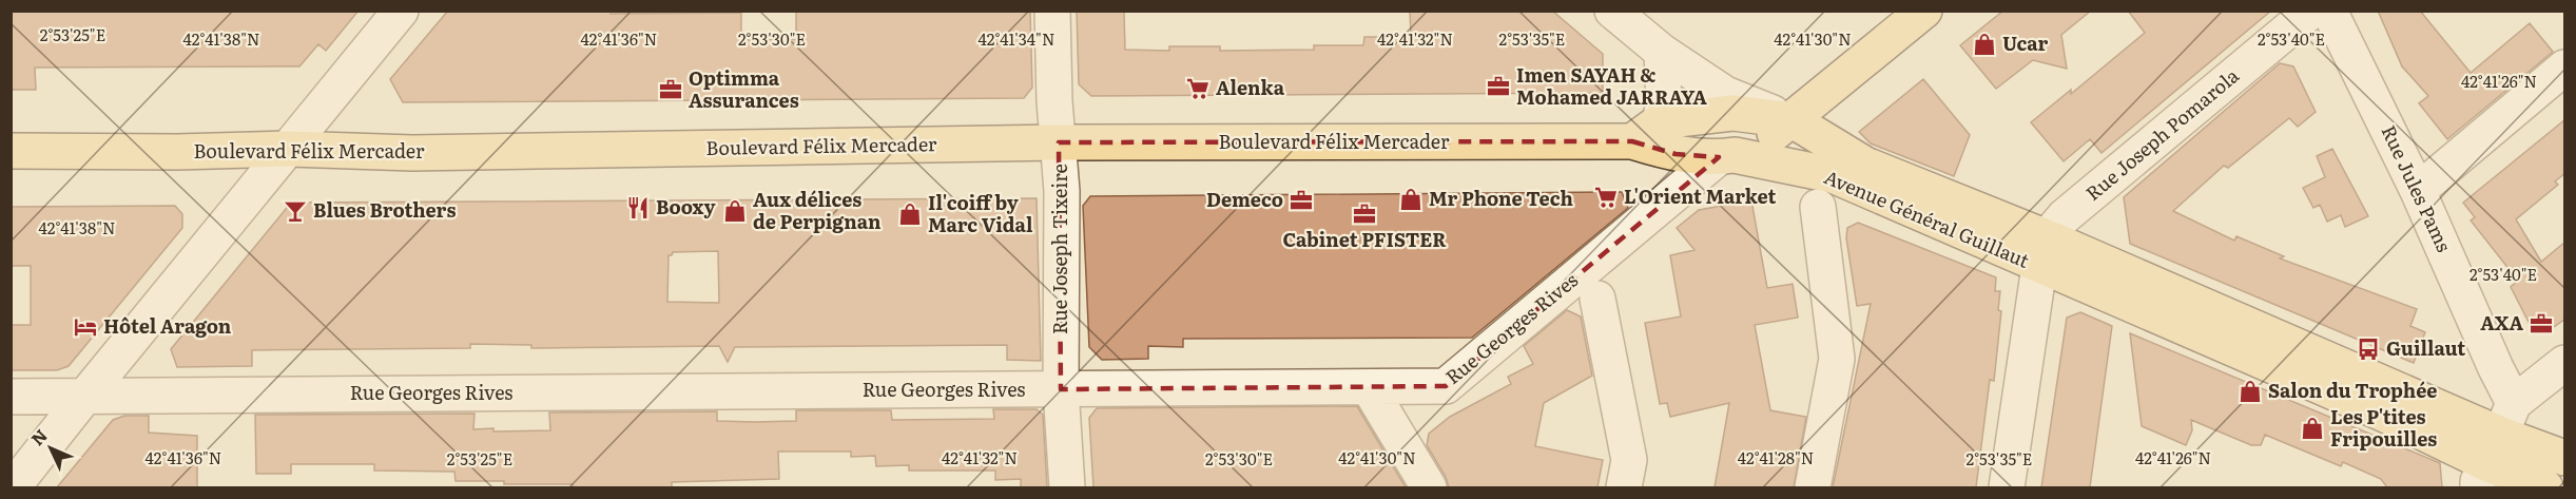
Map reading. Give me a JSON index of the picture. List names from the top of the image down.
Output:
{
  "streets": {
    "main road": ["Boulevard Félix Mercader", "Avenue Général Guillaut"],
    "street": [
      "Rue Joseph Pomarola",
      "Rue Jules Pams",
      "Rue Joseph Tixeire",
      "Rue Georges Rives"
    ]
  },
  "crossings": [
    ["Rue Joseph Pomarola", "Avenue Général Guillaut"],
    ["Boulevard Félix Mercader", "Avenue Général Guillaut"],
    ["Boulevard Félix Mercader", "Rue Joseph Tixeire"],
    ["Avenue Général Guillaut", "Rue Georges Rives"],
    ["Rue Joseph Tixeire", "Rue Georges Rives"]
  ],
  "places": {
    "shop": [
      "Ucar",
      "Mr Phone Tech",
      "Aux délices de Perpignan",
      "Il'coiff by Marc Vidal",
      "Salon du Trophée",
      "Les P'tites Fripouilles"
    ],
    "office": [
      "Imen SAYAH & Mohamed JARRAYA",
      "Optimma Assurances",
      "Demeco",
      "Cabinet PFISTER",
      "AXA"
    ],
    "supermarket": ["Alenka", "L'Orient Market"],
    "restaurant": ["Booxy"],
    "bar": ["Blues Brothers"],
    "hotel": ["Hôtel Aragon"],
    "bus stop": ["Guillaut"]
  },
  "north": "top left",
  "coordinates": [
    "2°53'25\"E",
    "2°53'30\"E",
    "2°53'35\"E",
    "2°53'40\"E",
    "42°41'38\"N",
    "42°41'36\"N",
    "42°41'34\"N",
    "42°41'32\"N",
    "42°41'30\"N",
    "42°41'26\"N",
    "42°41'28\"N"
  ]
}
